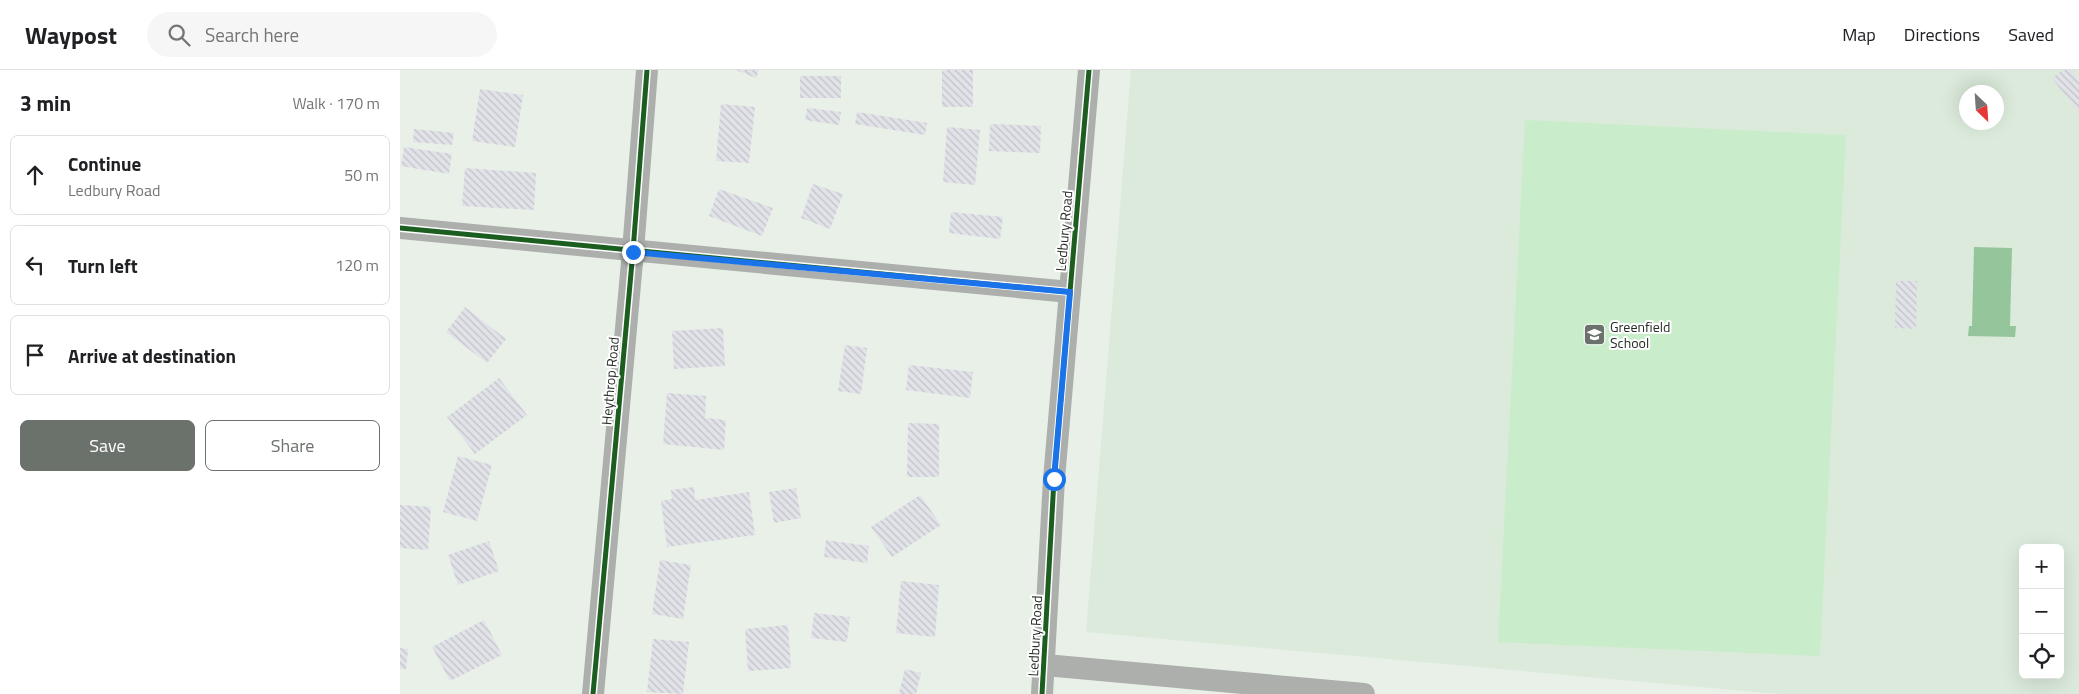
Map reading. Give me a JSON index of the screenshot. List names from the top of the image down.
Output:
{
  "streets": {
    "street": ["Ledbury Road", "Heythrop Road"]
  },
  "places": {
    "school or university": ["Greenfield School"]
  },
  "north": "bottom right",
  "page": {
    "header": "Waypost",
    "search": "Search here",
    "nav": ["Map", "Directions", "Saved"],
    "heading": ["3 min", "Walk · 170 m"],
    "list": [
      ["Continue", "Ledbury Road", "50 m"],
      ["Turn left", "120 m"],
      "Arrive at destination"
    ],
    "buttons": ["Save", "Share"],
    "map_buttons": ["+", "−"]
  }
}
